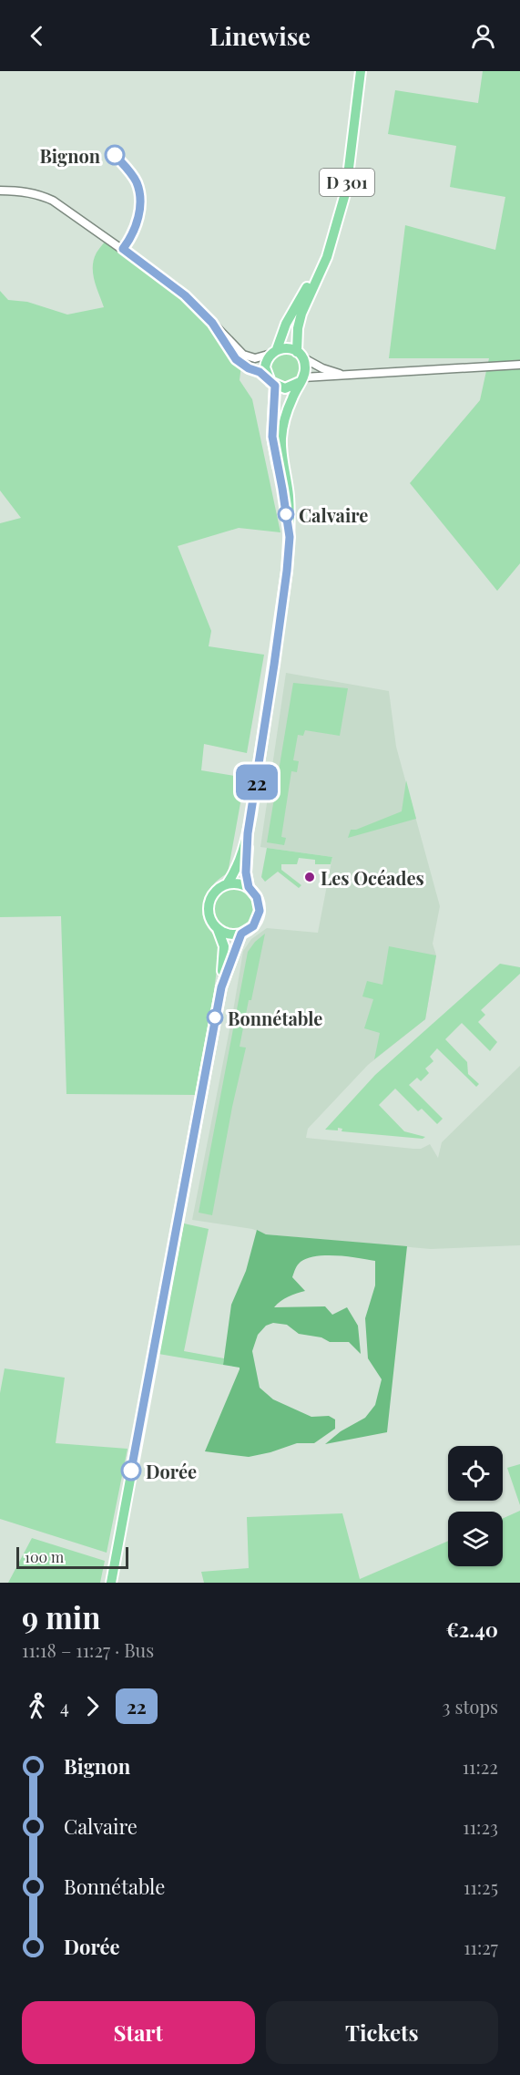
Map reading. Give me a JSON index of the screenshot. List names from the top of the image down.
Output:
{
  "streets": {
    "main road": ["D 301"]
  },
  "places": [
    "Bignon",
    "Calvaire",
    "Les Océades",
    "Bonnétable",
    "Dorée"
  ],
  "lines": ["bus line 22"],
  "scale_bar": "100 m",
  "page": {
    "header": "Linewise",
    "on_map": "22",
    "scale": "100 m",
    "heading": ["9 min", "11:18 – 11:27 · Bus", "€2.40"],
    "legs": ["4", "22", "3 stops"],
    "list": [
      {
        "name": "Bignon",
        "value": "11:22"
      },
      {
        "name": "Calvaire",
        "value": "11:23"
      },
      {
        "name": "Bonnétable",
        "value": "11:25"
      },
      {
        "name": "Dorée",
        "value": "11:27"
      }
    ],
    "buttons": ["Start", "Tickets"]
  }
}
